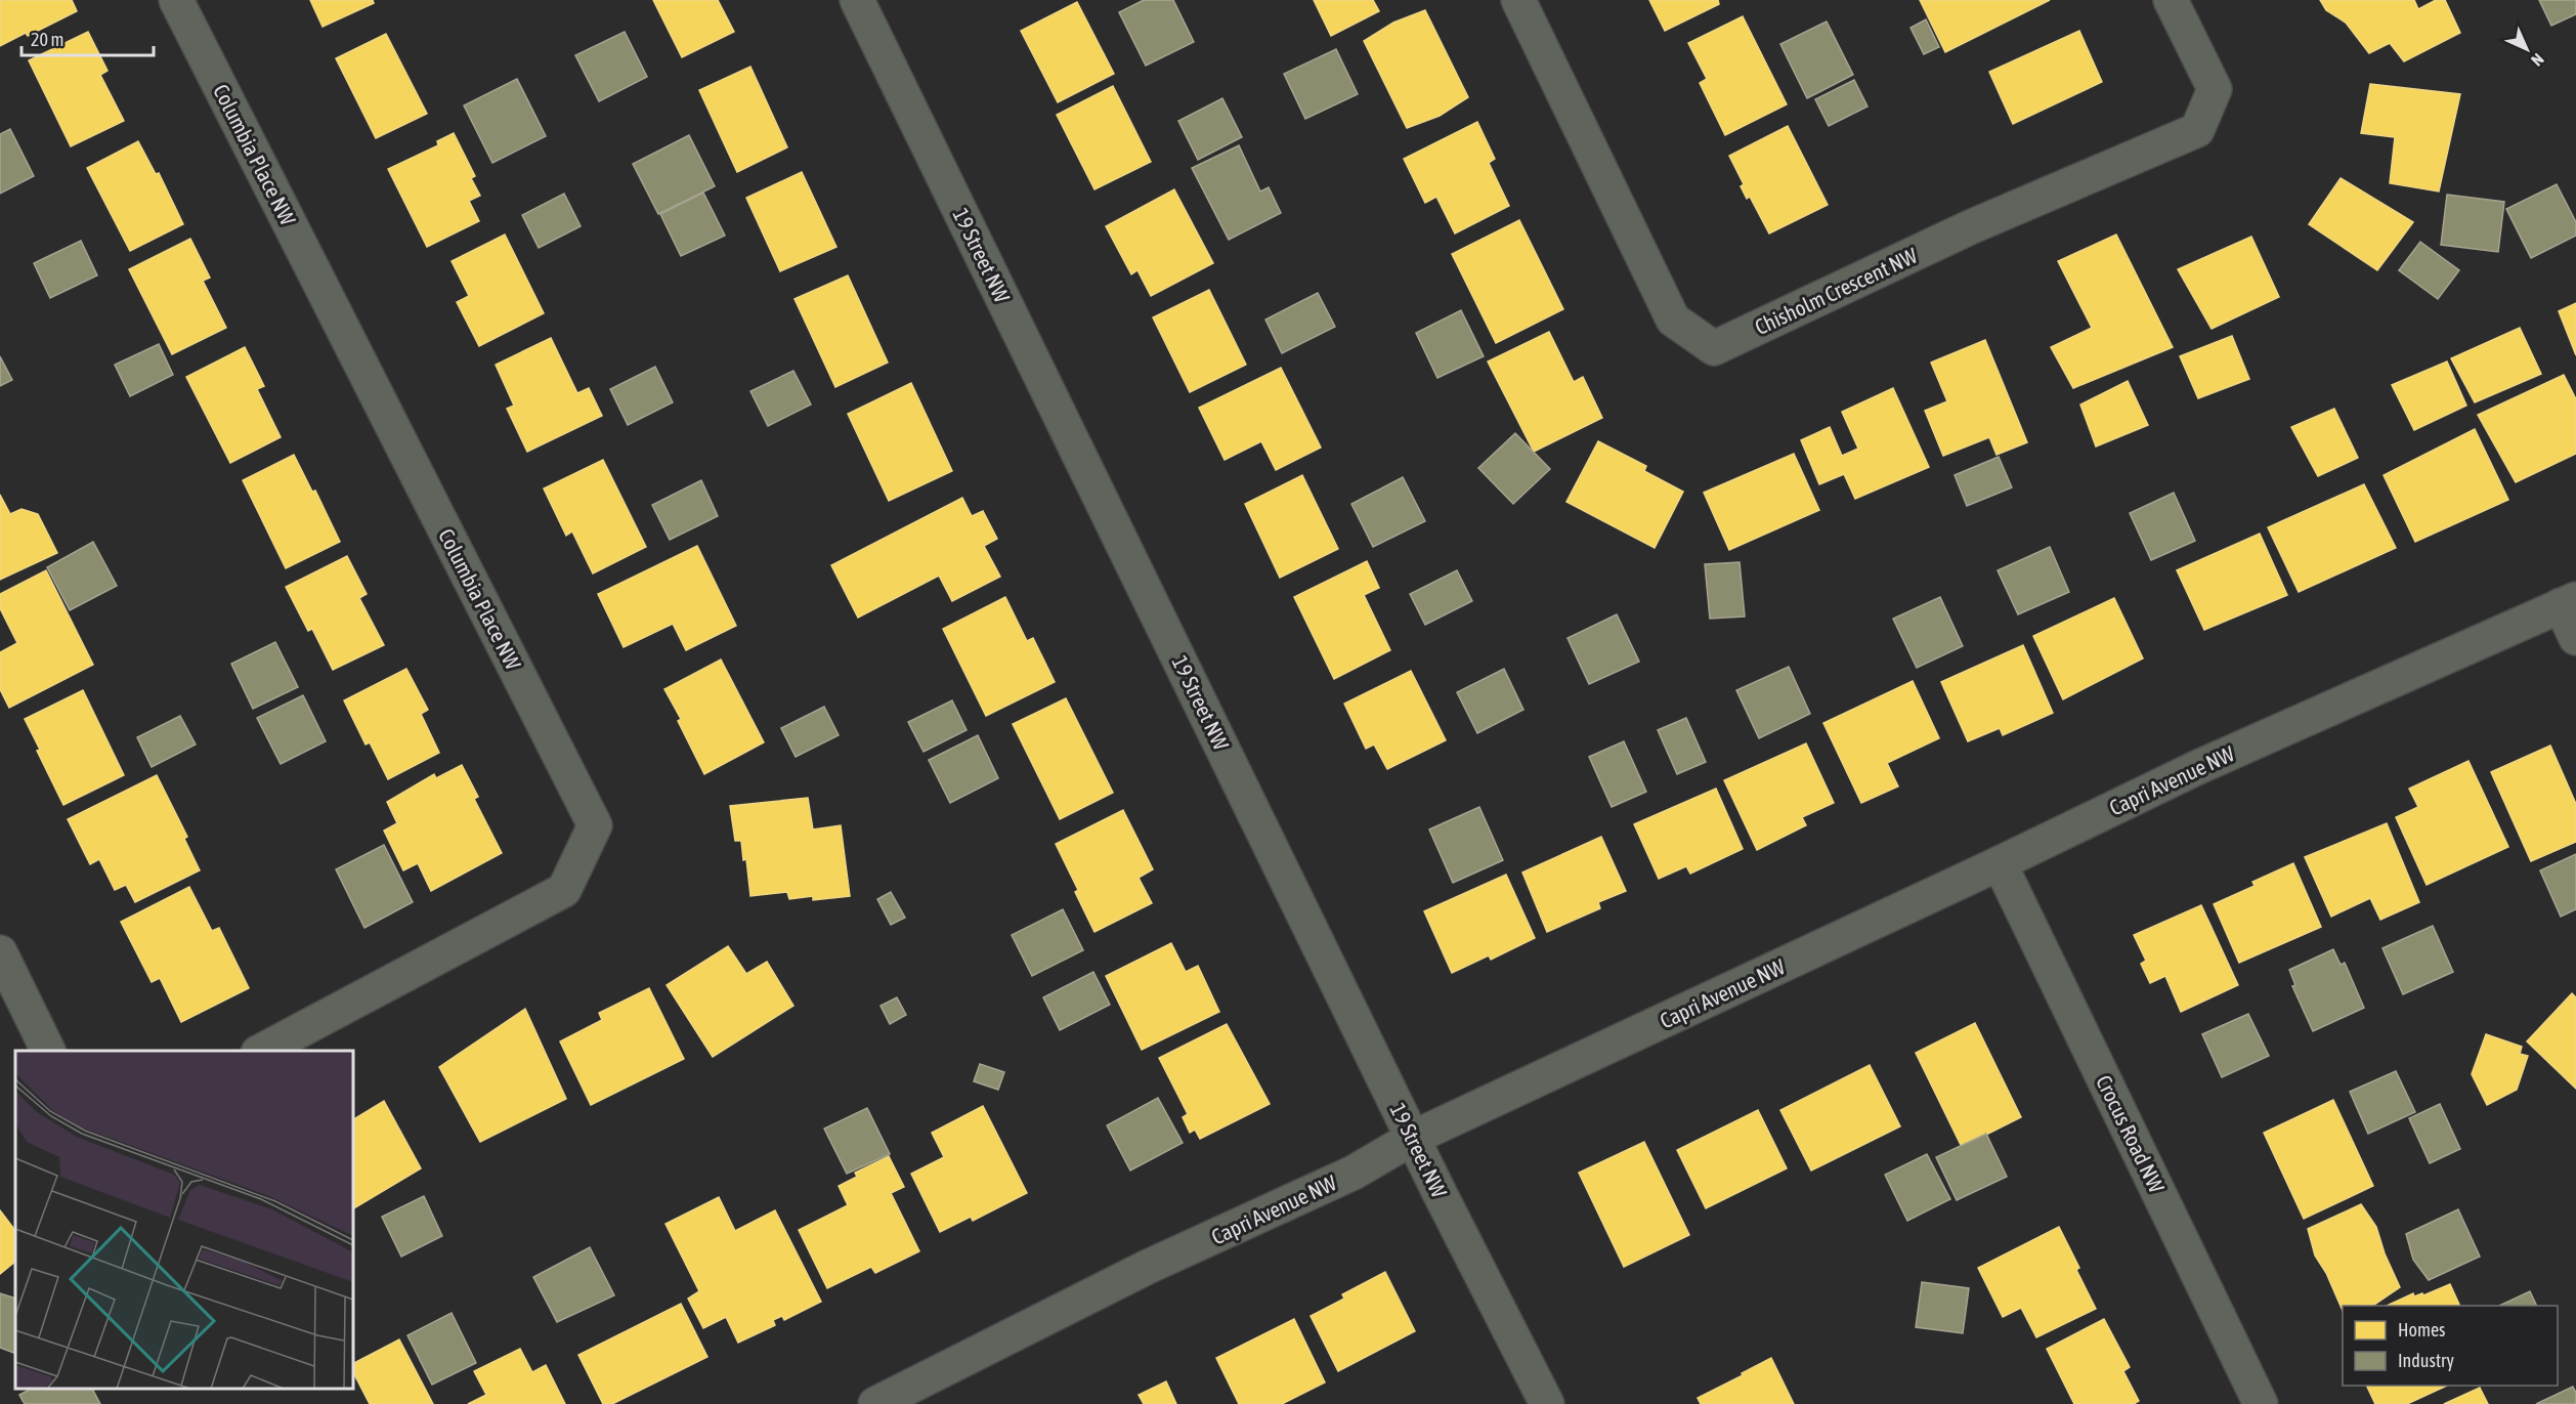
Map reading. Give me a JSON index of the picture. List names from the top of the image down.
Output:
{
  "streets": {
    "street": [
      "Columbia Place NW",
      "19 Street NW",
      "Chisholm Crescent NW",
      "Capri Avenue NW",
      "Crocus Road NW"
    ]
  },
  "crossings": [
    ["19 Street NW", "Capri Avenue NW"],
    ["Capri Avenue NW", "Crocus Road NW"]
  ],
  "legend": ["Homes", "Industry"],
  "scale_bar": "20 m",
  "north": "bottom right"
}
